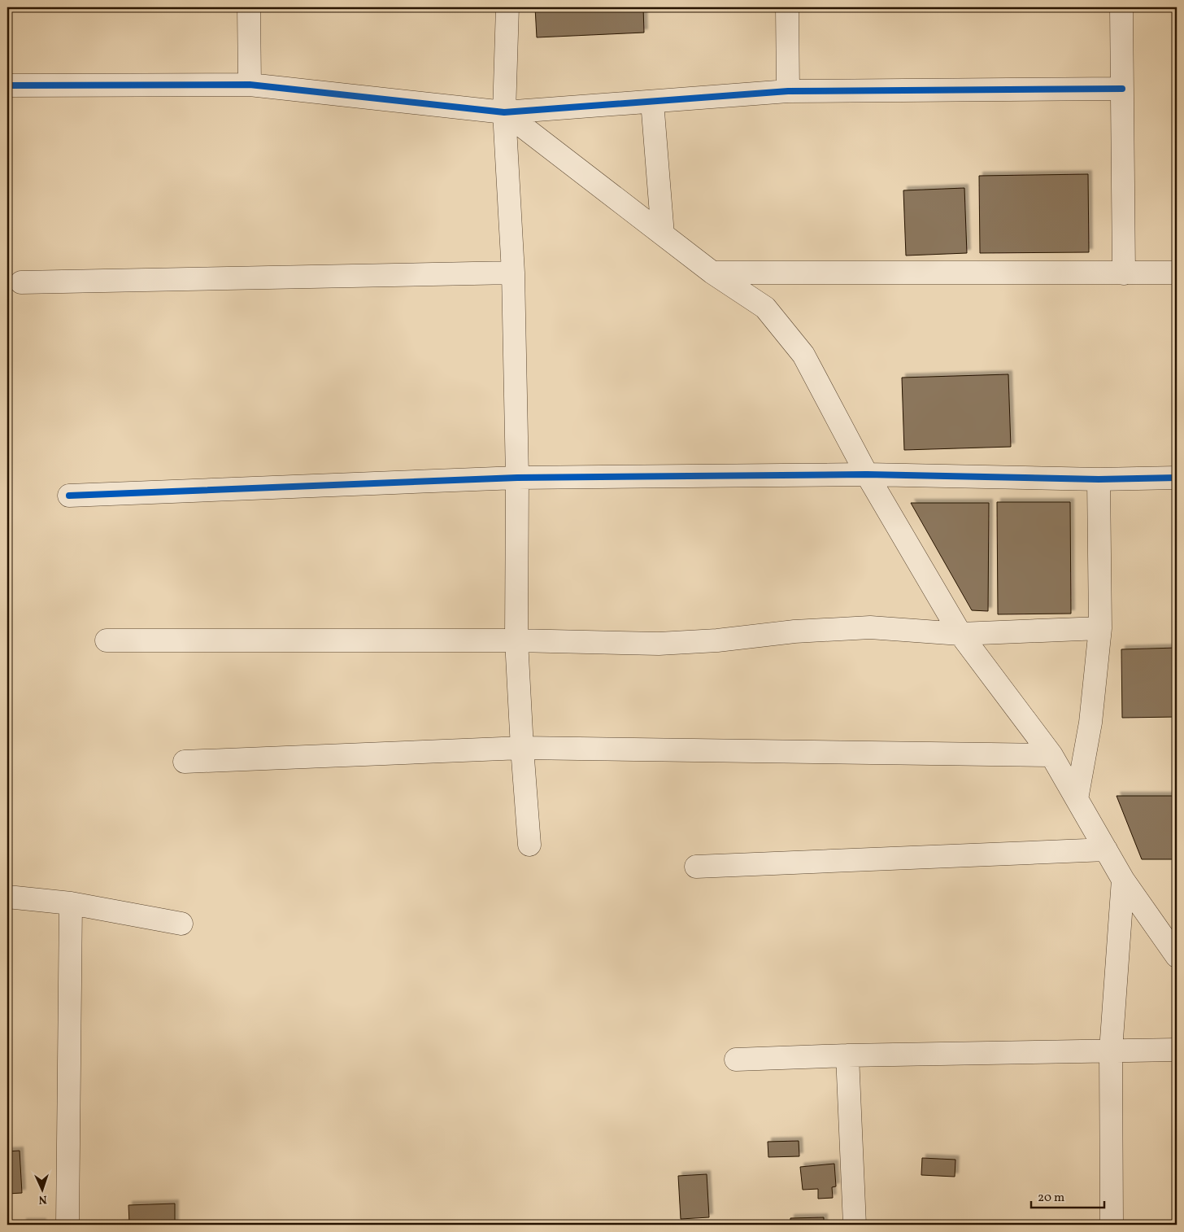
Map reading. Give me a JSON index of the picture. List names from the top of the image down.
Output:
{
  "scale_bar": "20 m",
  "north": "bottom"
}
